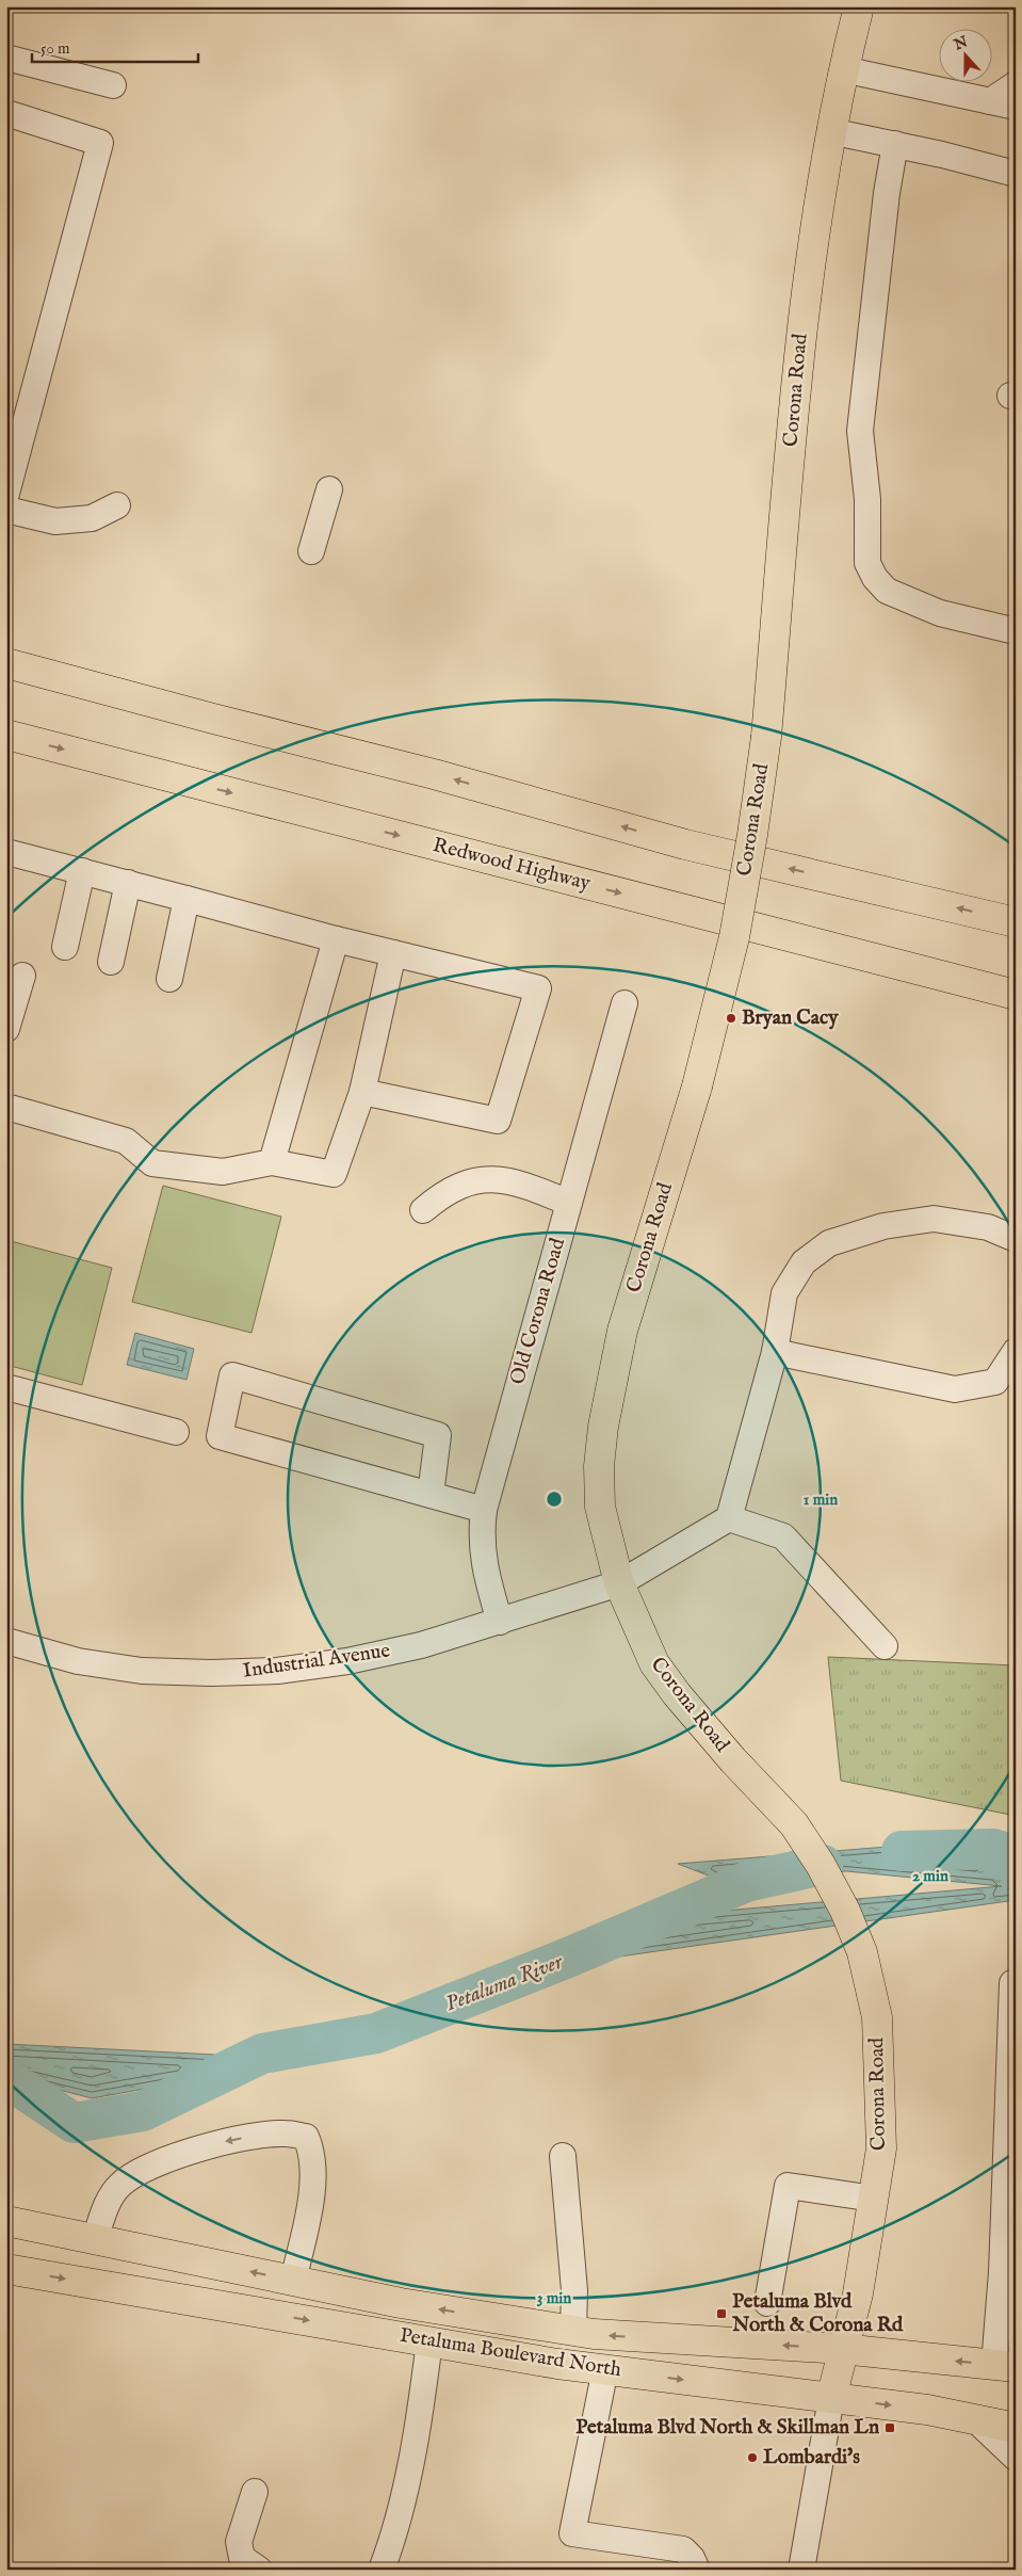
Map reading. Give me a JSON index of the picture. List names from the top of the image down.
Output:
{
  "streets": {
    "main road": ["Corona Road", "Redwood Highway", "Petaluma Boulevard North"],
    "street": ["Old Corona Road", "Industrial Avenue"]
  },
  "crossings": [
    ["Corona Road", "Industrial Avenue"],
    ["Corona Road", "Petaluma Boulevard North"],
    ["Old Corona Road", "Industrial Avenue"]
  ],
  "water": ["Petaluma River"],
  "places": {
    "other": ["Bryan Cacy", "Lombardi's"],
    "transit": ["Petaluma Blvd North & Corona Rd", "Petaluma Blvd North & Skillman Ln"]
  },
  "scale_bar": "50 m",
  "north": "top",
  "rings": ["1 min", "2 min", "3 min"]
}
